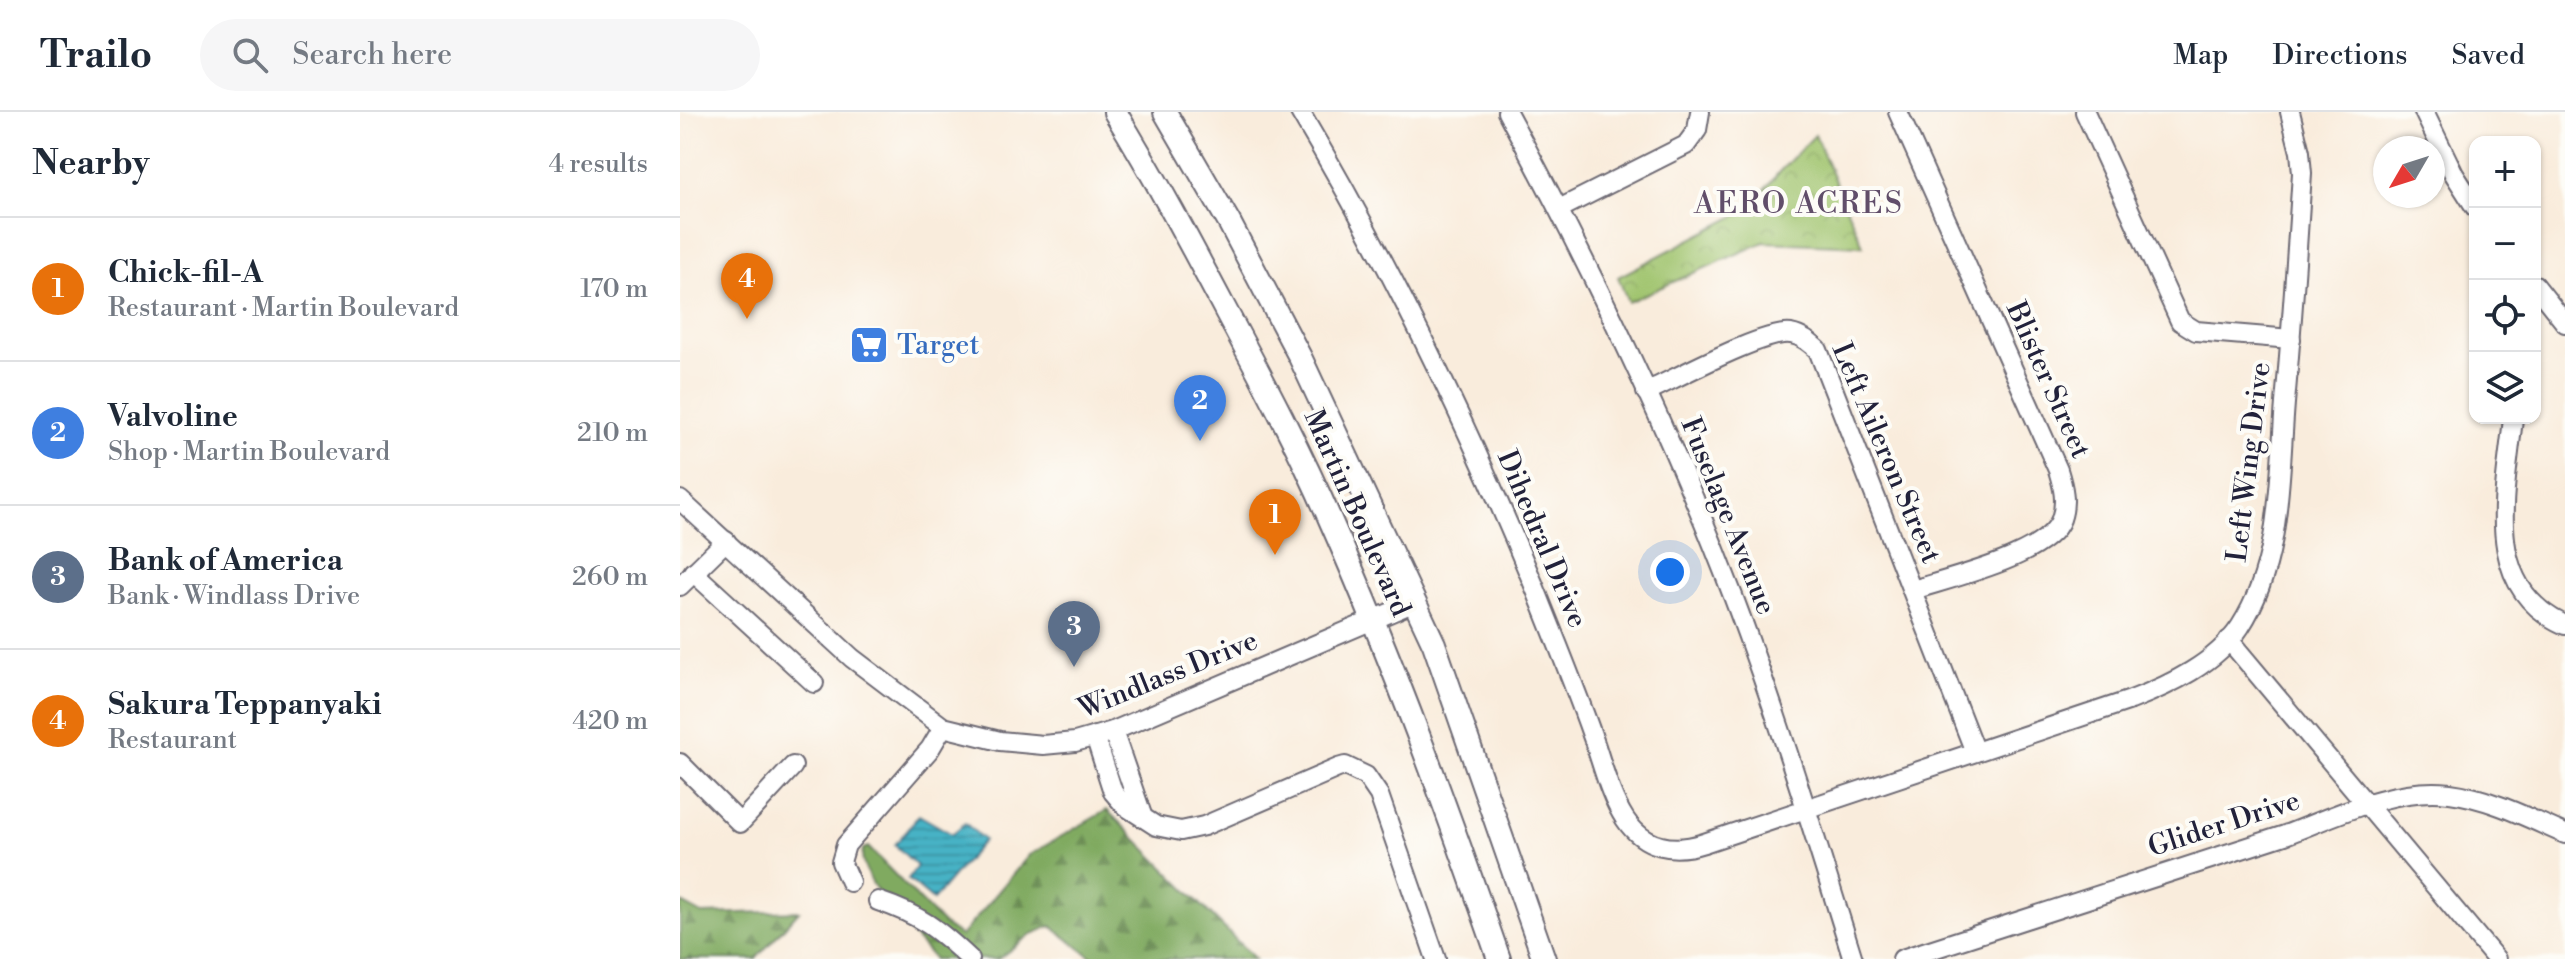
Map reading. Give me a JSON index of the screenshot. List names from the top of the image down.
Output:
{
  "streets": {
    "main road": ["Martin Boulevard"],
    "street": [
      "Blister Street",
      "Left Aileron Street",
      "Left Wing Drive",
      "Fuselage Avenue",
      "Dihedral Drive",
      "Windlass Drive",
      "Glider Drive"
    ]
  },
  "crossings": [
    ["Blister Street", "Left Aileron Street"],
    ["Left Aileron Street", "Left Wing Drive"],
    ["Left Aileron Street", "Fuselage Avenue"],
    ["Left Wing Drive", "Fuselage Avenue"],
    ["Left Wing Drive", "Dihedral Drive"],
    ["Martin Boulevard", "Windlass Drive"],
    ["Fuselage Avenue", "Dihedral Drive"]
  ],
  "districts": ["AERO ACRES"],
  "places": {
    "supermarket": ["Target"]
  },
  "north": "bottom left",
  "page": {
    "header": "Trailo",
    "search": "Search here",
    "nav": ["Map", "Directions", "Saved"],
    "heading": ["Nearby", "4 results"],
    "map_buttons": ["+", "−"],
    "list": [
      {
        "mark": "1",
        "name": "Chick-fil-A",
        "note": "Restaurant · Martin Boulevard",
        "value": "170 m"
      },
      {
        "mark": "2",
        "name": "Valvoline",
        "note": "Shop · Martin Boulevard",
        "value": "210 m"
      },
      {
        "mark": "3",
        "name": "Bank of America",
        "note": "Bank · Windlass Drive",
        "value": "260 m"
      },
      {
        "mark": "4",
        "name": "Sakura Teppanyaki",
        "note": "Restaurant",
        "value": "420 m"
      }
    ],
    "pins": [
      "4",
      "2",
      "1",
      "3"
    ]
  }
}
